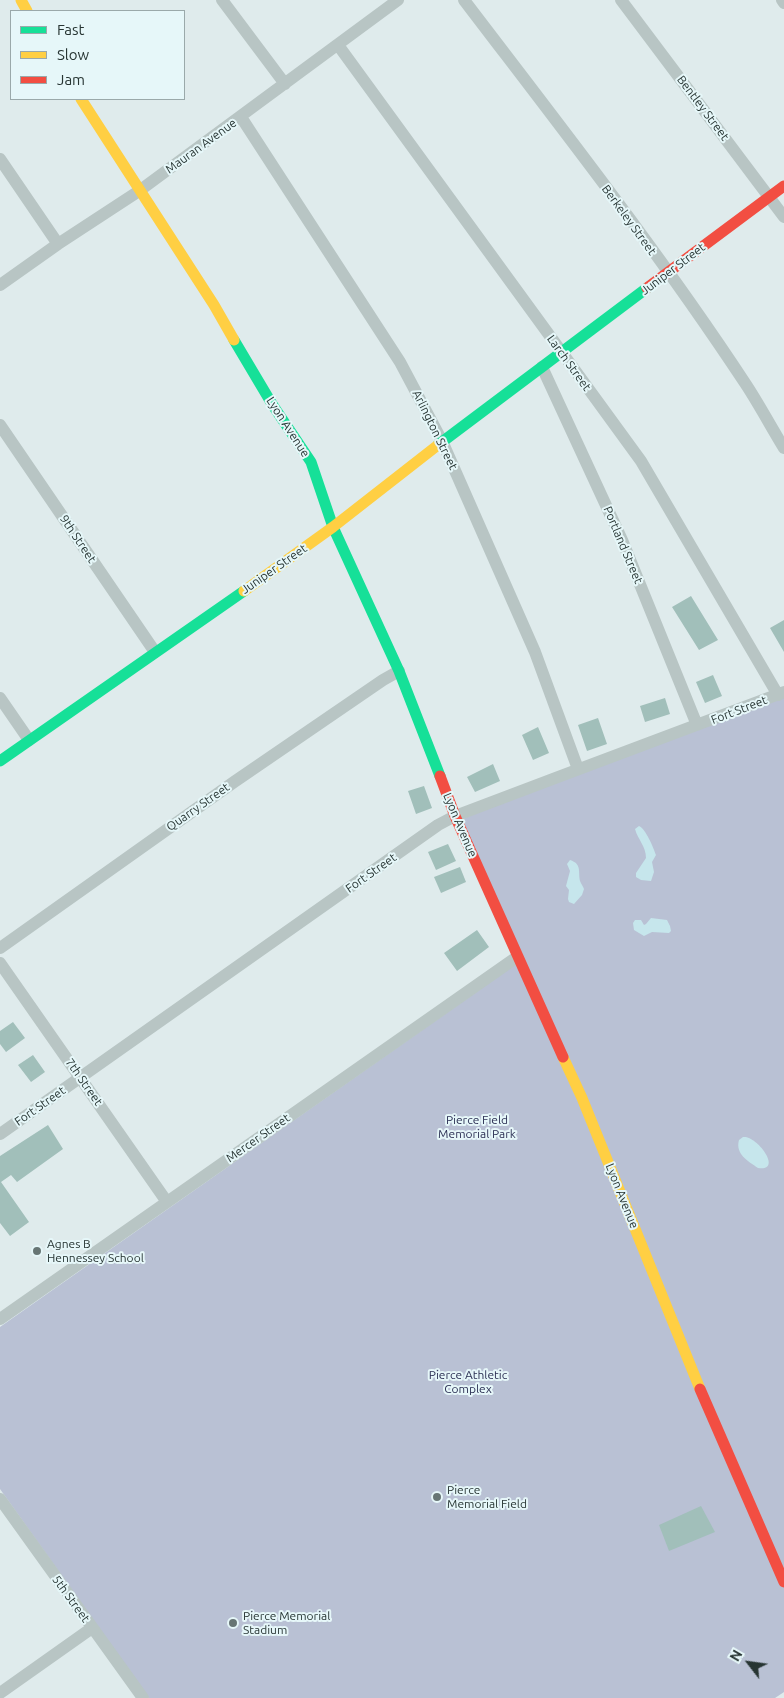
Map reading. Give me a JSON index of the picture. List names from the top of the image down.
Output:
{
  "streets": {
    "street": [
      "Bentley Street",
      "Mauran Avenue",
      "Berkeley Street",
      "Juniper Street",
      "Larch Street",
      "Lyon Avenue",
      "Arlington Street",
      "9th Street",
      "Portland Street",
      "Fort Street",
      "Quarry Street",
      "7th Street",
      "Mercer Street",
      "5th Street"
    ]
  },
  "crossings": [
    ["Bentley Street", "Juniper Street"],
    ["Mauran Avenue", "Larch Street"],
    ["Mauran Avenue", "Lyon Avenue"],
    ["Mauran Avenue", "Arlington Street"],
    ["Berkeley Street", "Juniper Street"],
    ["Juniper Street", "Larch Street"],
    ["Juniper Street", "Lyon Avenue"],
    ["Juniper Street", "Arlington Street"],
    ["Juniper Street", "9th Street"],
    ["Juniper Street", "Portland Street"],
    ["Larch Street", "Fort Street"],
    ["Lyon Avenue", "Fort Street"],
    ["Lyon Avenue", "Quarry Street"],
    ["Lyon Avenue", "Mercer Street"],
    ["Arlington Street", "Fort Street"],
    ["Portland Street", "Fort Street"],
    ["Fort Street", "7th Street"],
    ["7th Street", "Mercer Street"]
  ],
  "parks": ["Pierce Field Memorial Park", "Pierce Athletic Complex"],
  "places": ["Agnes B Hennessey School", "Pierce Memorial Field", "Pierce Memorial Stadium"],
  "legend": ["Fast", "Slow", "Jam"],
  "north": "top left"
}
